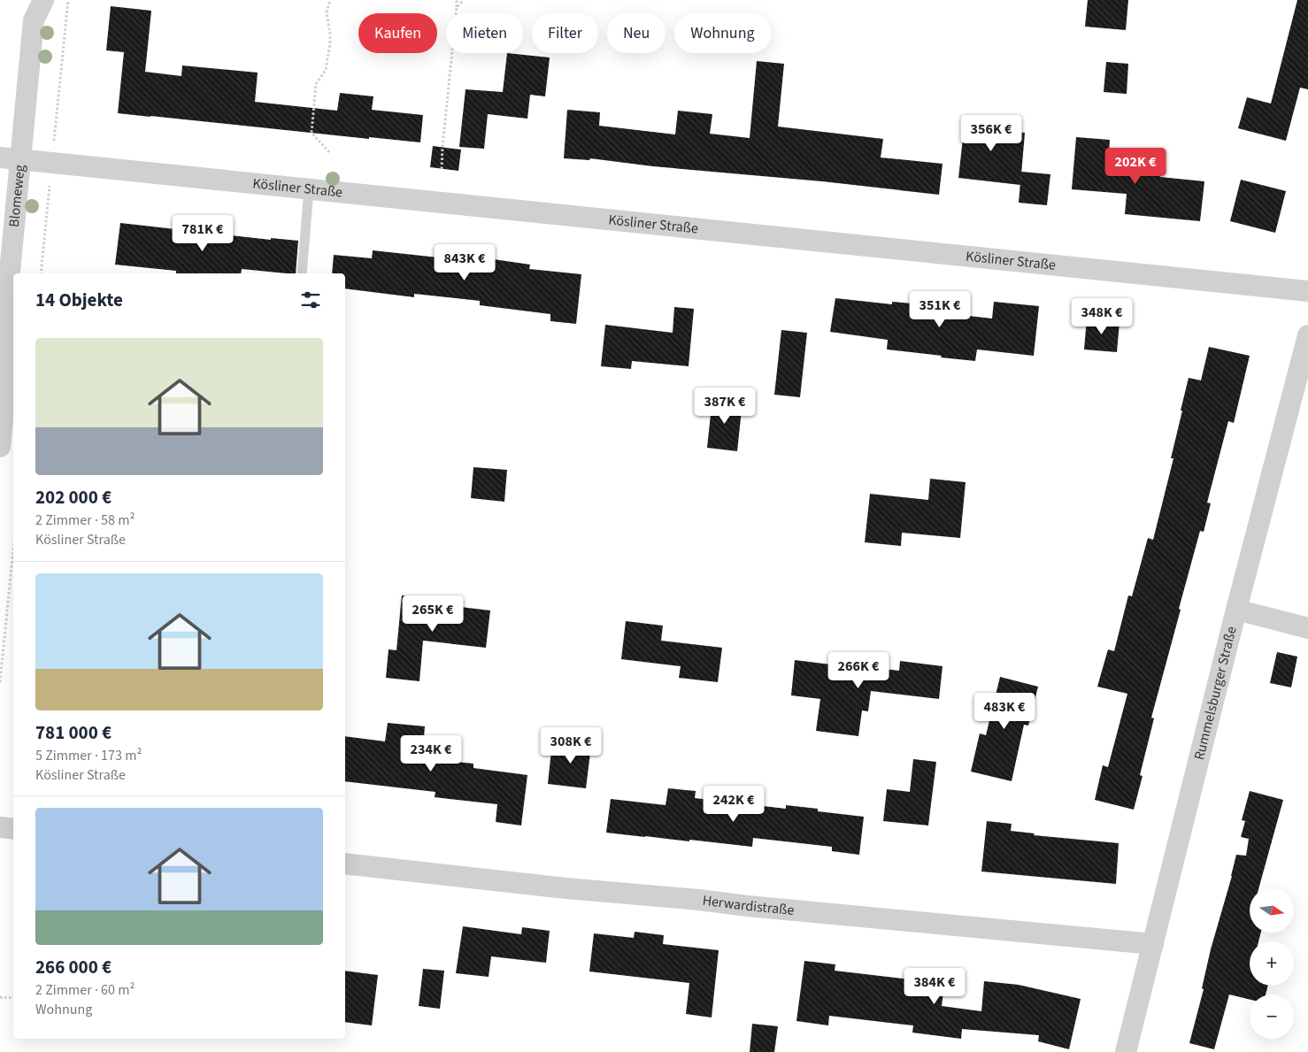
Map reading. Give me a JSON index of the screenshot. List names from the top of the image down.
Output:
{
  "streets": {
    "street": [
      "Kösliner Straße",
      "Blomeweg",
      "Rummelsburger Straße",
      "Herwardistraße"
    ]
  },
  "crossings": [
    ["Kösliner Straße", "Blomeweg"],
    ["Rummelsburger Straße", "Herwardistraße"]
  ],
  "north": "right",
  "page": {
    "chip": [
      "Kaufen",
      "Mieten",
      "Filter",
      "Neu",
      "Wohnung"
    ],
    "price": [
      "356K €",
      "202K €",
      "781K €",
      "843K €",
      "351K €",
      "348K €",
      "387K €",
      "265K €",
      "266K €",
      "483K €",
      "308K €",
      "234K €",
      "242K €",
      "384K €"
    ],
    "heading": "14 Objekte",
    "list": [
      {
        "name": "202 000 €",
        "note": "2 Zimmer · 58 m² · Kösliner Straße"
      },
      {
        "name": "781 000 €",
        "note": "5 Zimmer · 173 m² · Kösliner Straße"
      },
      {
        "name": "266 000 €",
        "note": "2 Zimmer · 60 m² · Wohnung"
      }
    ],
    "map_buttons": ["+", "−"]
  }
}
